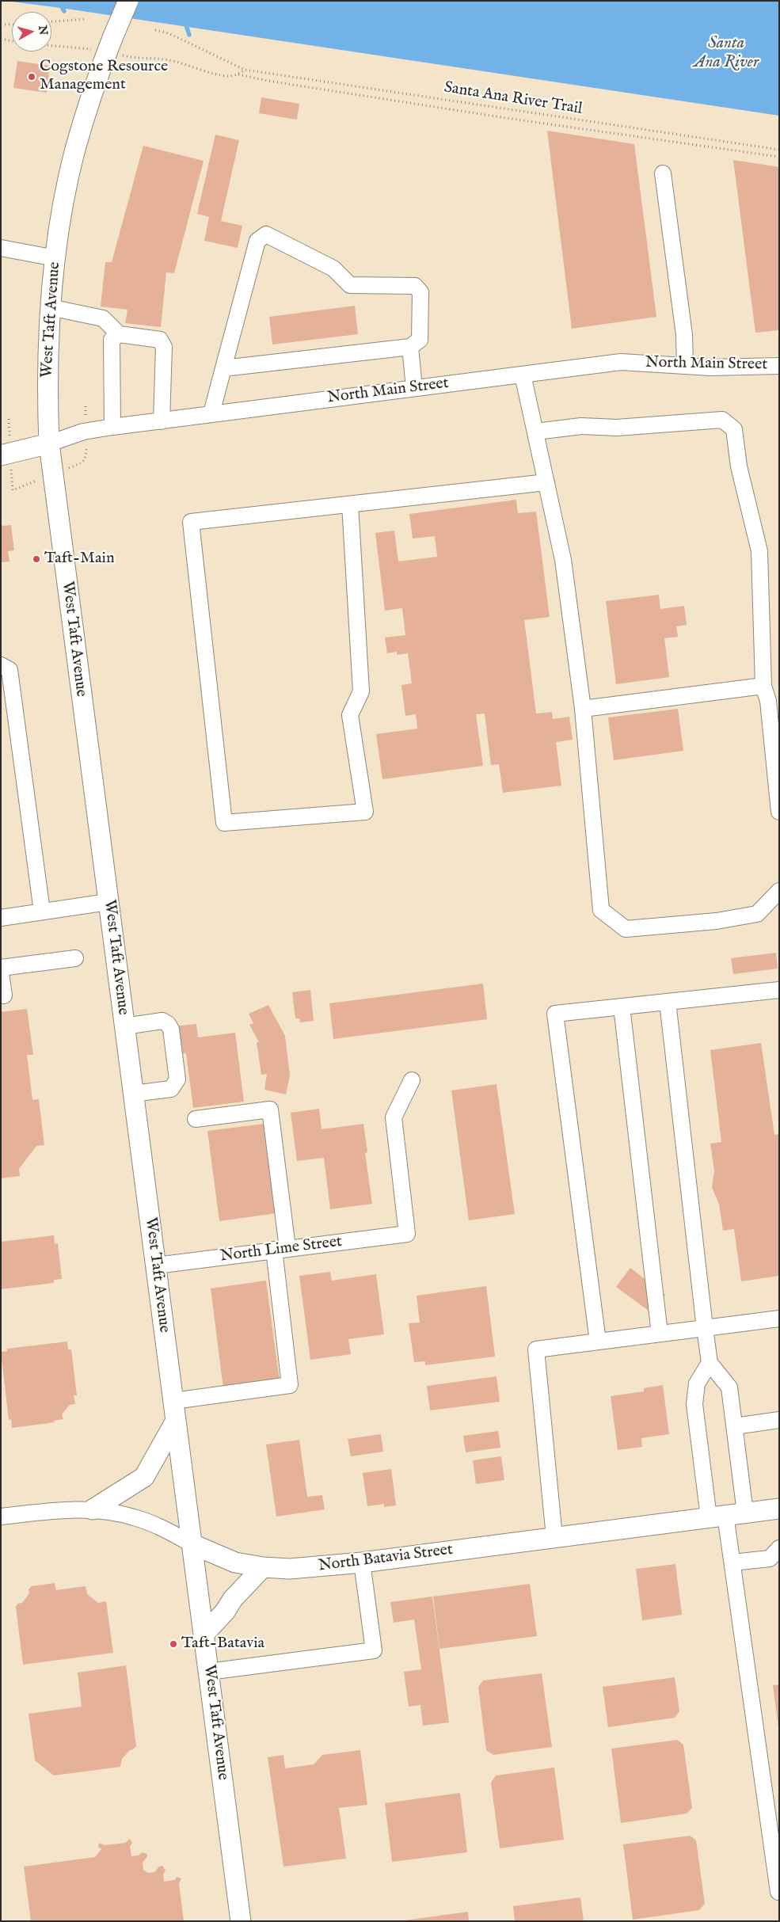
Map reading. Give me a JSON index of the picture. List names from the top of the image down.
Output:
{
  "streets": {
    "main road": ["West Taft Avenue", "North Main Street", "North Batavia Street"],
    "street": ["North Lime Street"],
    "path": ["Santa Ana River Trail"]
  },
  "crossings": [
    ["West Taft Avenue", "North Main Street"],
    ["West Taft Avenue", "North Lime Street"],
    ["West Taft Avenue", "North Batavia Street"]
  ],
  "water": ["Santa Ana River"],
  "places": ["Cogstone Resource Management", "Taft-Main", "Taft-Batavia"],
  "north": "right"
}
